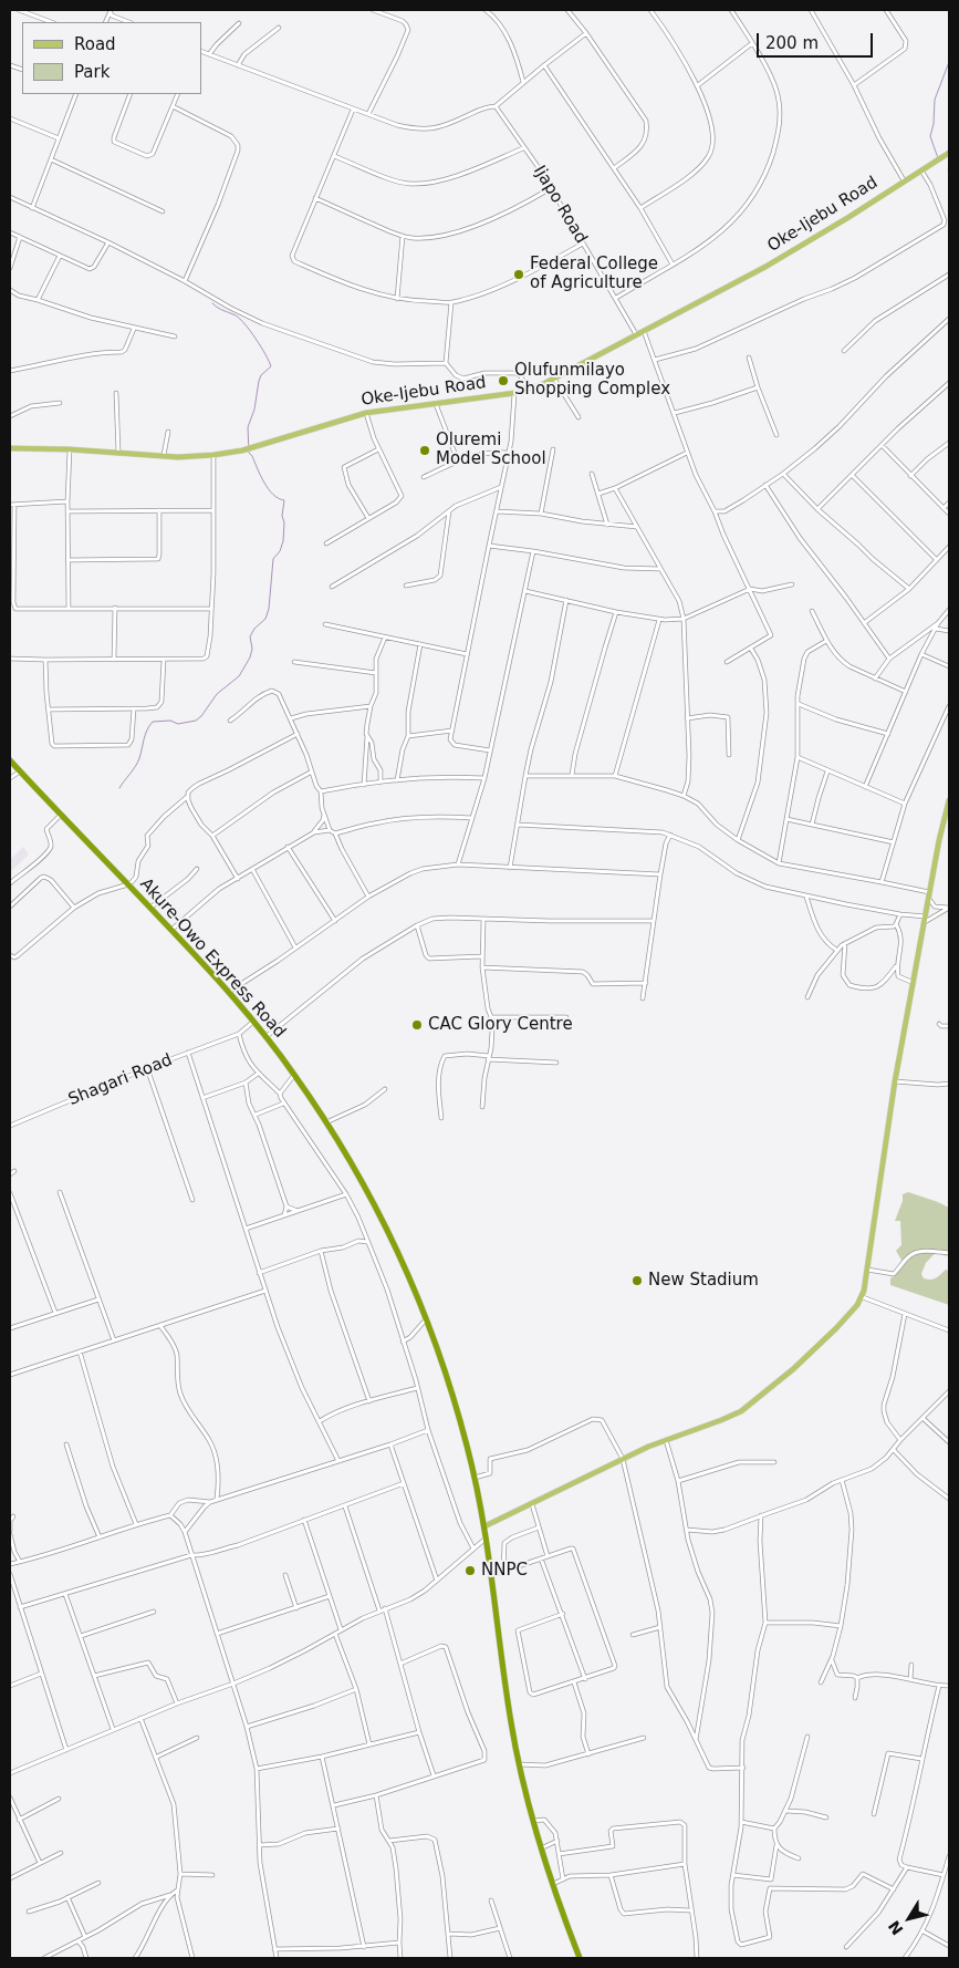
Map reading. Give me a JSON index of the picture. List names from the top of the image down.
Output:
{
  "streets": {
    "highway": ["Akure-Owo Express Road"],
    "main road": ["Oke-Ijebu Road"],
    "street": ["Ijapo Road", "Shagari Road"]
  },
  "crossings": [
    ["Ijapo Road", "Oke-Ijebu Road"],
    ["Akure-Owo Express Road", "Shagari Road"]
  ],
  "places": [
    "Federal College of Agriculture",
    "Olufunmilayo Shopping Complex",
    "Oluremi Model School",
    "CAC Glory Centre",
    "New Stadium",
    "NNPC"
  ],
  "legend": ["Road", "Park"],
  "scale_bar": "200 m",
  "north": "bottom left"
}
